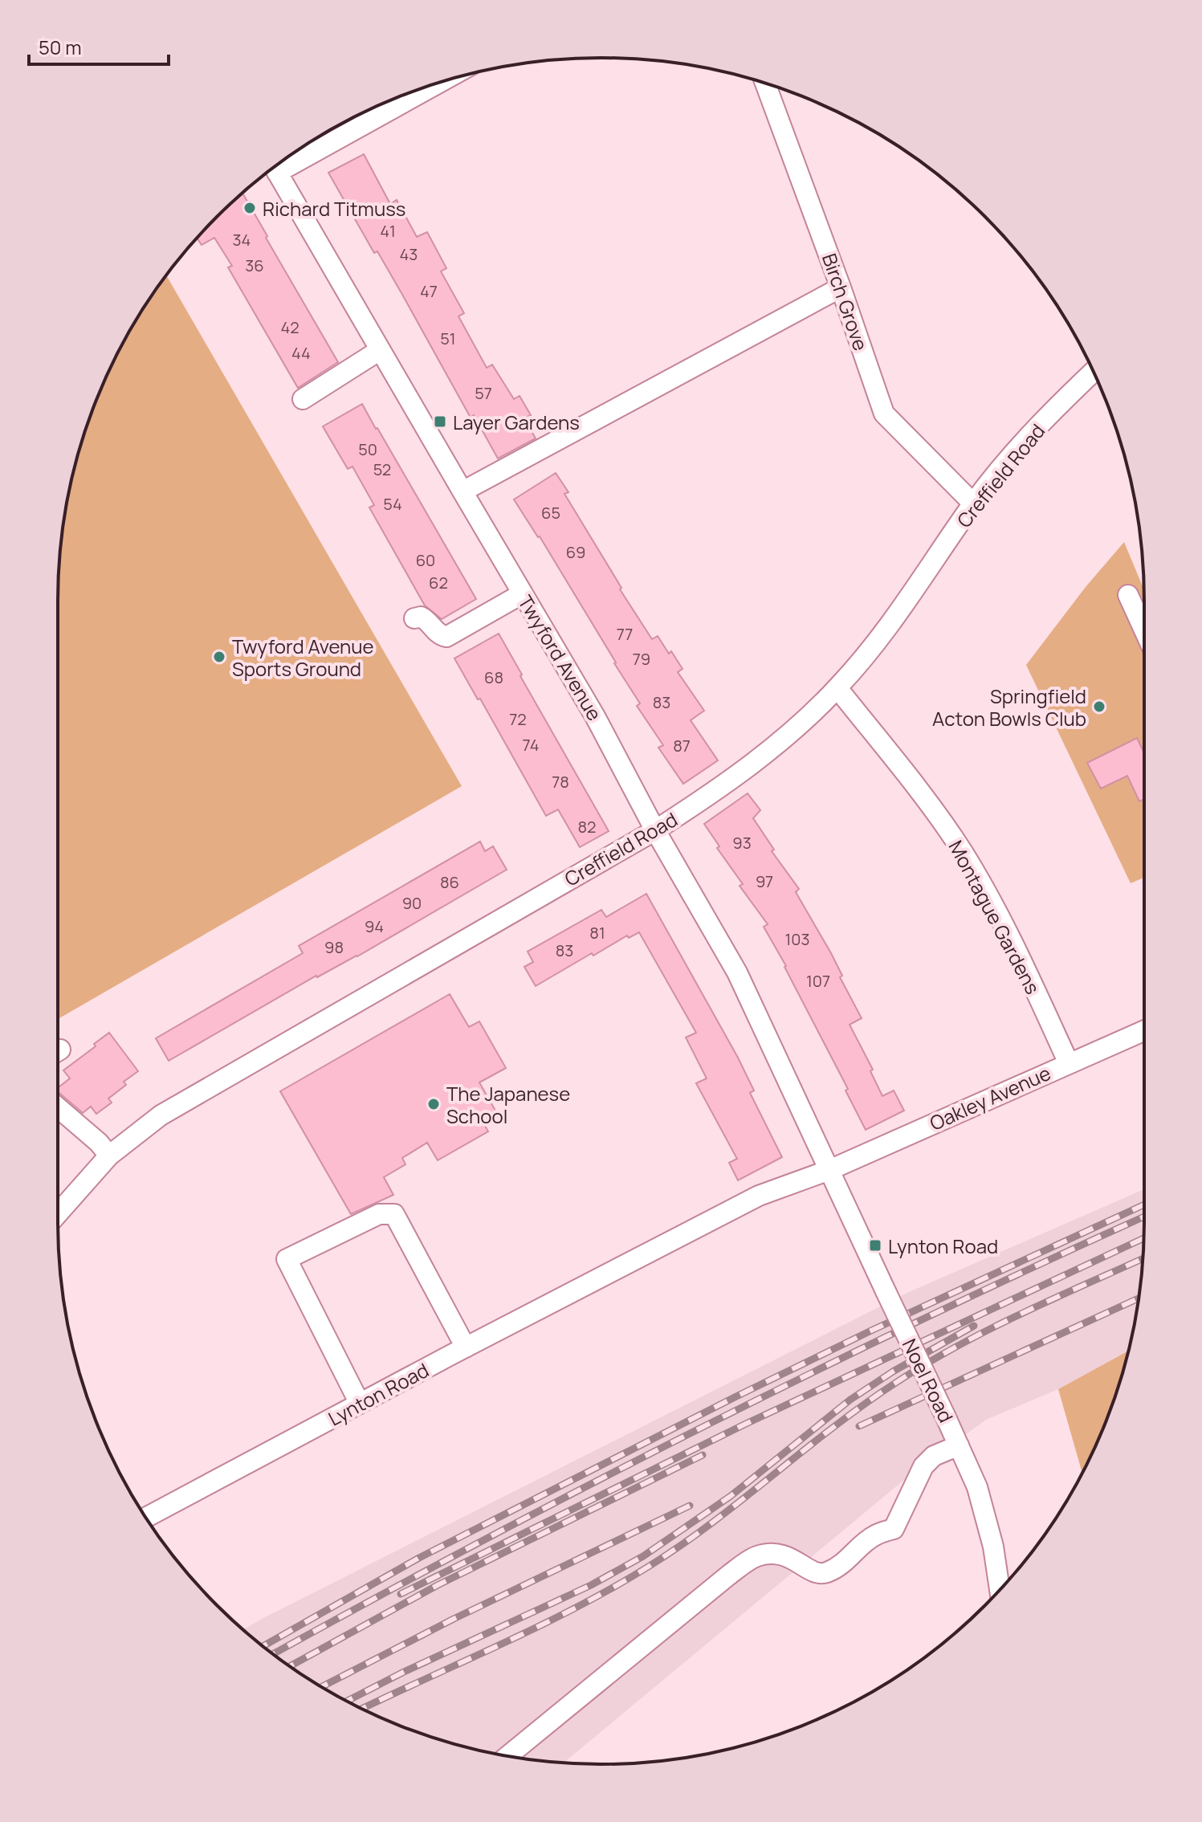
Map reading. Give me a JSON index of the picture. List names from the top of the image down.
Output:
{
  "streets": {
    "street": [
      "Birch Grove",
      "Creffield Road",
      "Twyford Avenue",
      "Montague Gardens",
      "Oakley Avenue",
      "Noel Road",
      "Lynton Road"
    ]
  },
  "crossings": [
    ["Birch Grove", "Creffield Road"],
    ["Creffield Road", "Twyford Avenue"],
    ["Creffield Road", "Montague Gardens"],
    ["Twyford Avenue", "Oakley Avenue"],
    ["Twyford Avenue", "Noel Road"],
    ["Twyford Avenue", "Lynton Road"],
    ["Montague Gardens", "Oakley Avenue"],
    ["Oakley Avenue", "Noel Road"],
    ["Oakley Avenue", "Lynton Road"],
    ["Noel Road", "Lynton Road"]
  ],
  "places": {
    "other": [
      "Richard Titmuss",
      "Twyford Avenue Sports Ground",
      "Springfield Acton Bowls Club",
      "The Japanese School"
    ],
    "transit": ["Layer Gardens", "Lynton Road"]
  },
  "house_numbers": [
    "41",
    "34",
    "43",
    "36",
    "47",
    "42",
    "51",
    "44",
    "57",
    "50",
    "52",
    "54",
    "65",
    "69",
    "60",
    "62",
    "77",
    "79",
    "68",
    "83",
    "72",
    "74",
    "87",
    "78",
    "82",
    "93",
    "97",
    "86",
    "90",
    "94",
    "81",
    "103",
    "98",
    "83",
    "107"
  ],
  "scale_bar": "50 m"
}
